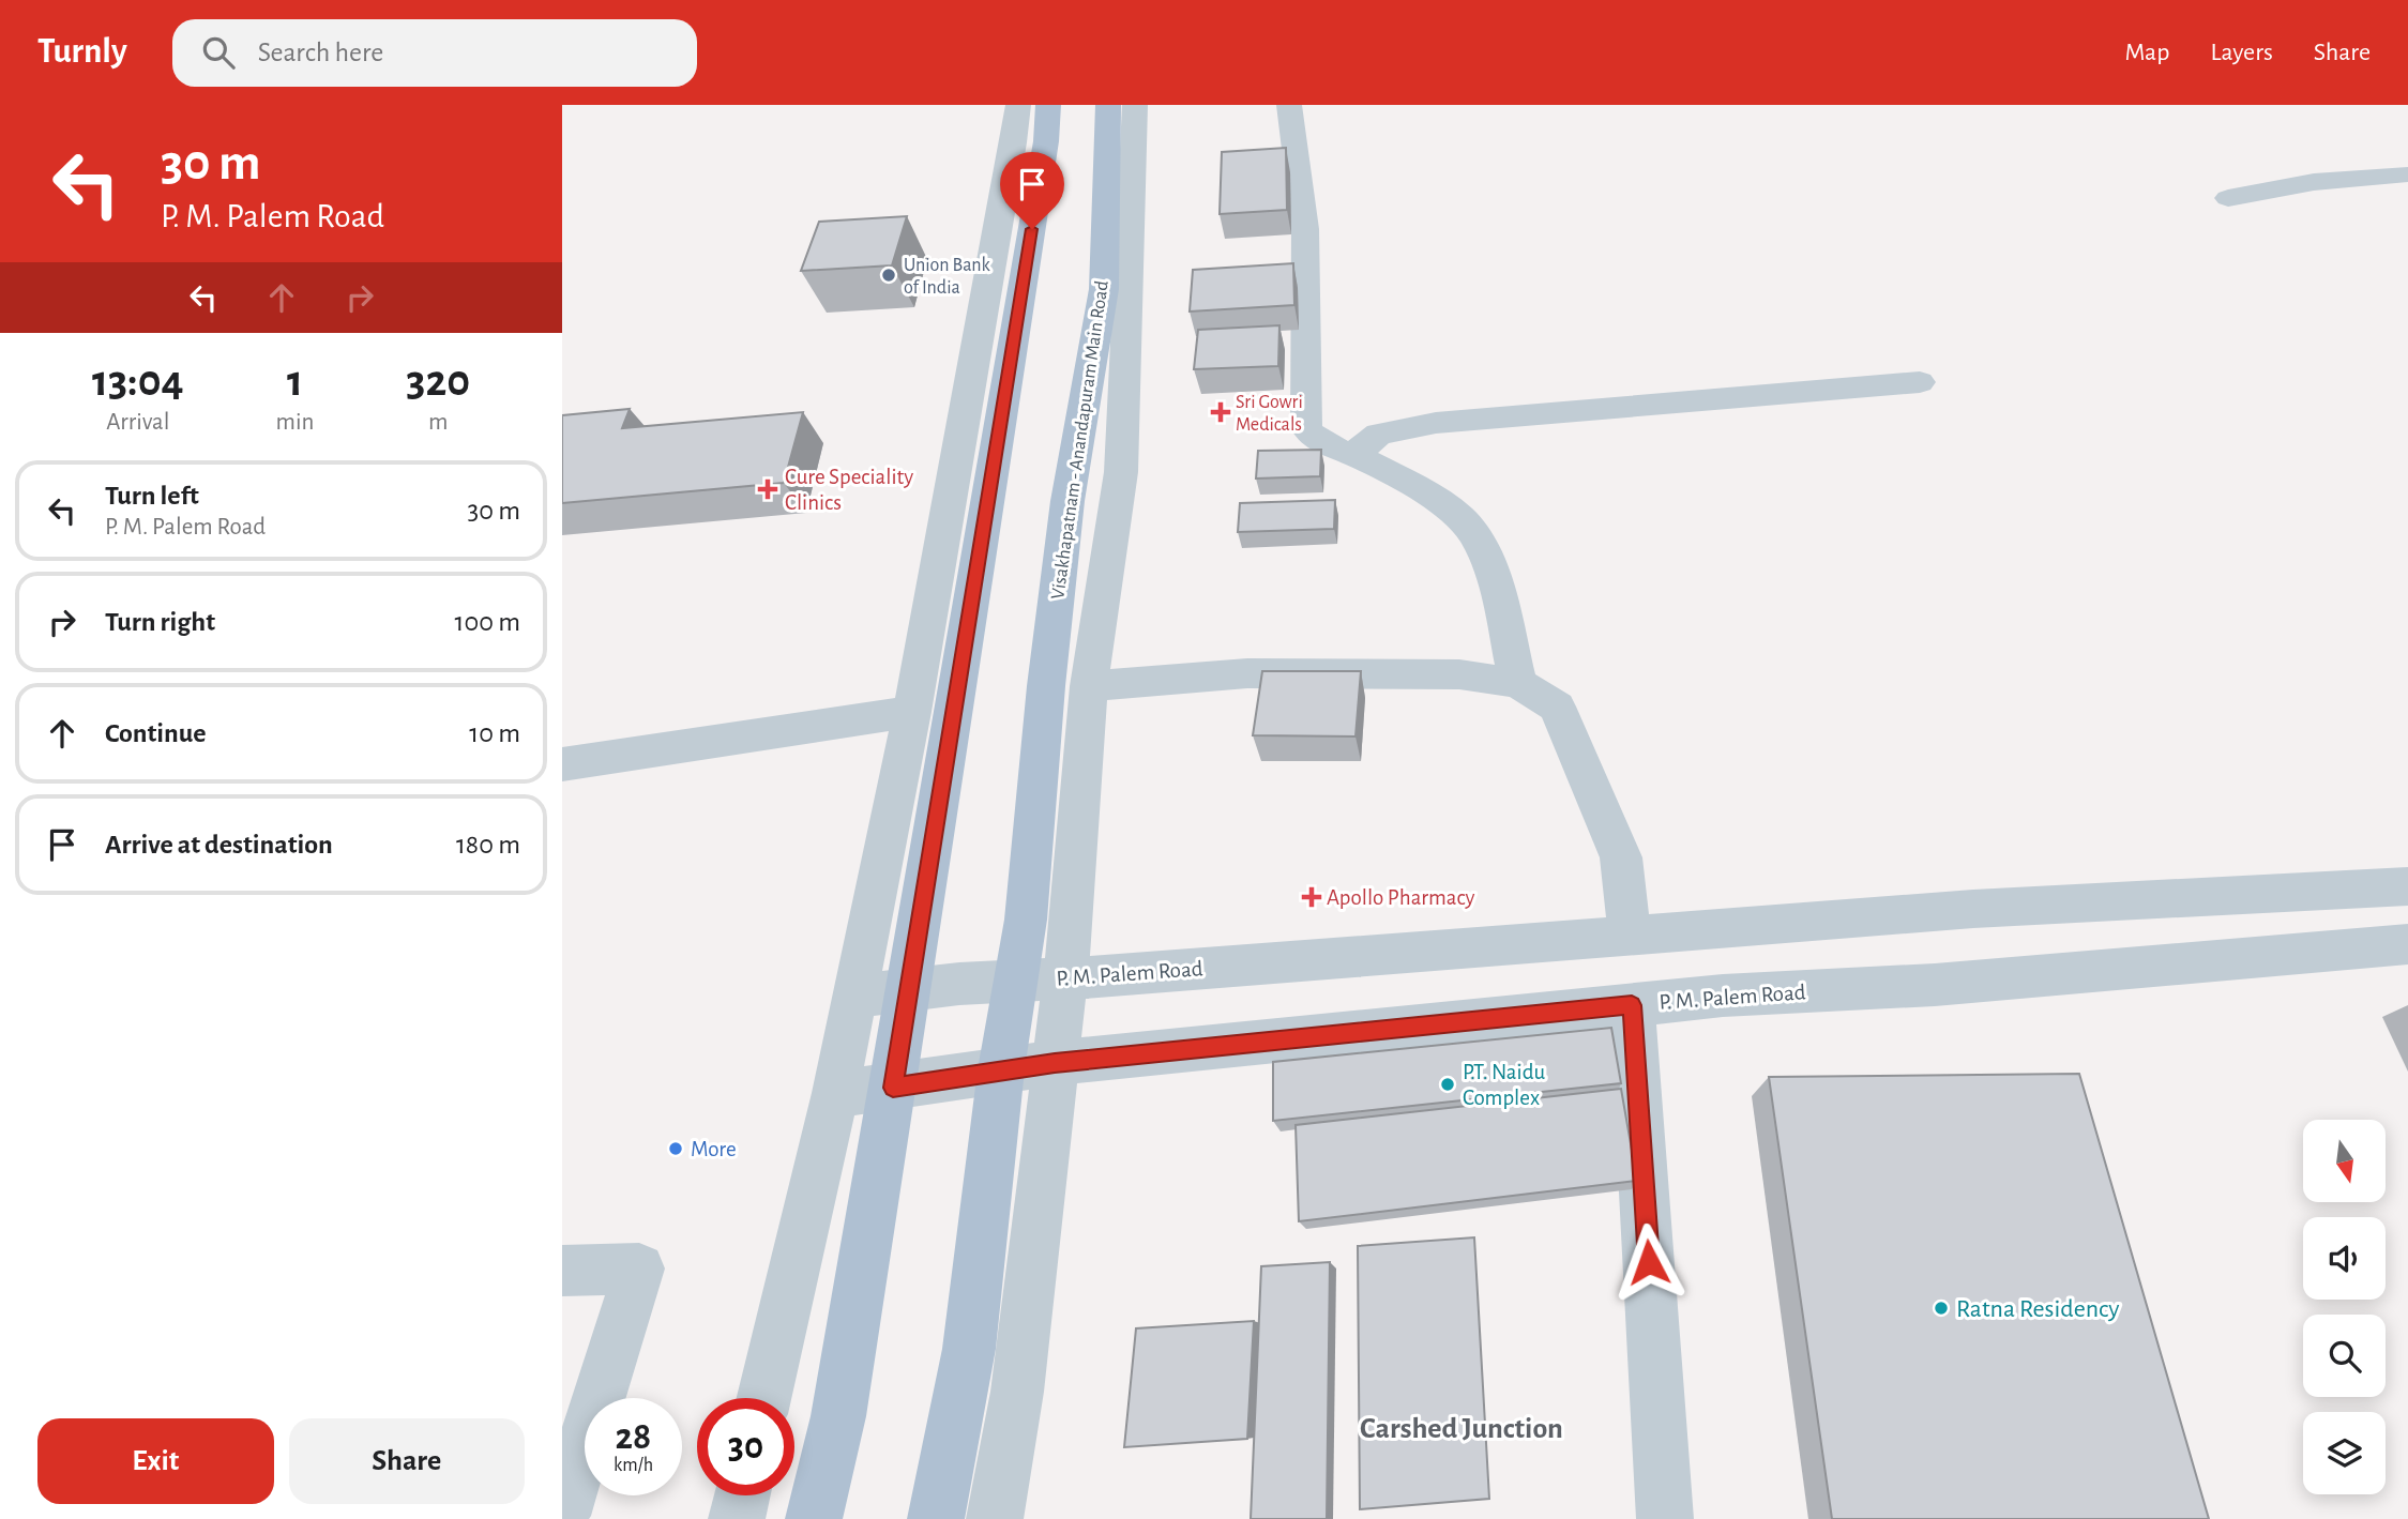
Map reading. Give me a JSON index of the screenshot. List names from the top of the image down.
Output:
{
  "streets": {
    "main road": ["Visakhapatnam - Anandapuram Main Road"],
    "street": ["P. M. Palem Road"]
  },
  "crossings": [
    ["Visakhapatnam - Anandapuram Main Road", "P. M. Palem Road"]
  ],
  "districts": ["Carshed Junction"],
  "places": {
    "other": [
      "Union Bank of India",
      "P.T. Naidu Complex",
      "More",
      "Ratna Residency"
    ],
    "health": ["Sri Gowri Medicals", "Cure Speciality Clinics", "Apollo Pharmacy"]
  },
  "north": "bottom",
  "page": {
    "header": "Turnly",
    "search": "Search here",
    "nav": ["Map", "Layers", "Share"],
    "turn": ["30 m", "P. M. Palem Road"],
    "eta": [
      "13:04",
      "Arrival",
      "1",
      "min",
      "320",
      "m"
    ],
    "list": [
      {
        "name": "Turn left",
        "note": "P. M. Palem Road",
        "value": "30 m"
      },
      {
        "name": "Turn right",
        "value": "100 m"
      },
      {
        "name": "Continue",
        "value": "10 m"
      },
      {
        "name": "Arrive at destination",
        "value": "180 m"
      }
    ],
    "speed": "28 km/h",
    "limit": "30",
    "buttons": ["Exit", "Share"]
  }
}
